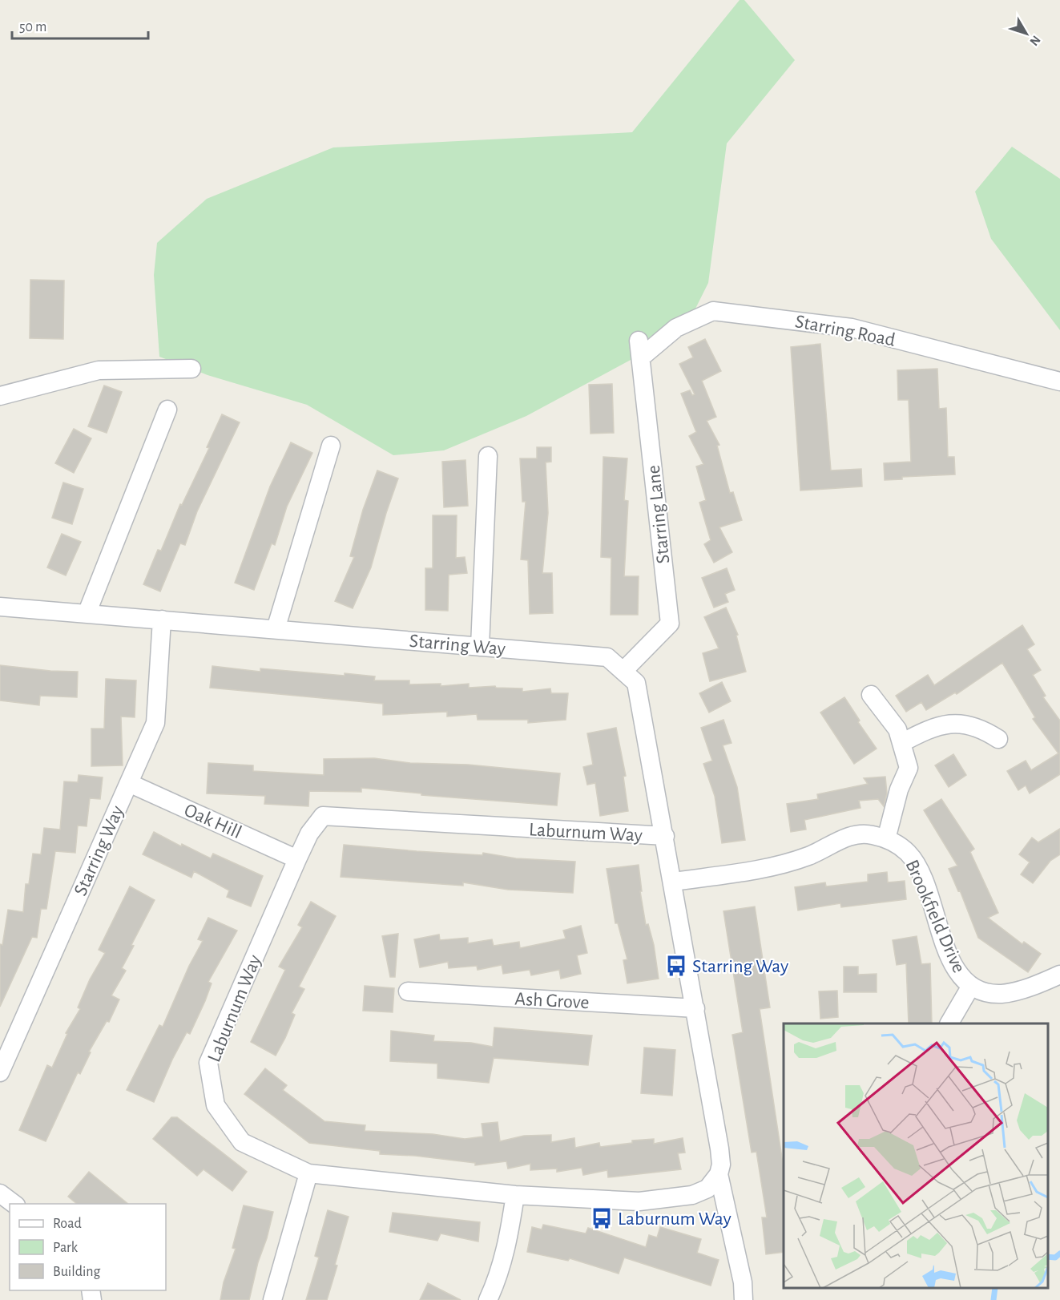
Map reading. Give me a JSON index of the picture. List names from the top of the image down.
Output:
{
  "streets": {
    "street": [
      "Starring Road",
      "Starring Lane",
      "Starring Way",
      "Oak Hill",
      "Laburnum Way",
      "Brookfield Drive",
      "Ash Grove"
    ]
  },
  "crossings": [
    ["Starring Road", "Starring Lane"],
    ["Starring Lane", "Starring Way"],
    ["Starring Way", "Oak Hill"],
    ["Starring Way", "Laburnum Way"],
    ["Starring Way", "Brookfield Drive"],
    ["Starring Way", "Ash Grove"],
    ["Oak Hill", "Laburnum Way"]
  ],
  "places": {
    "bus stop": ["Starring Way", "Laburnum Way"]
  },
  "legend": ["Road", "Park", "Building"],
  "scale_bar": "50 m",
  "north": "bottom right"
}
